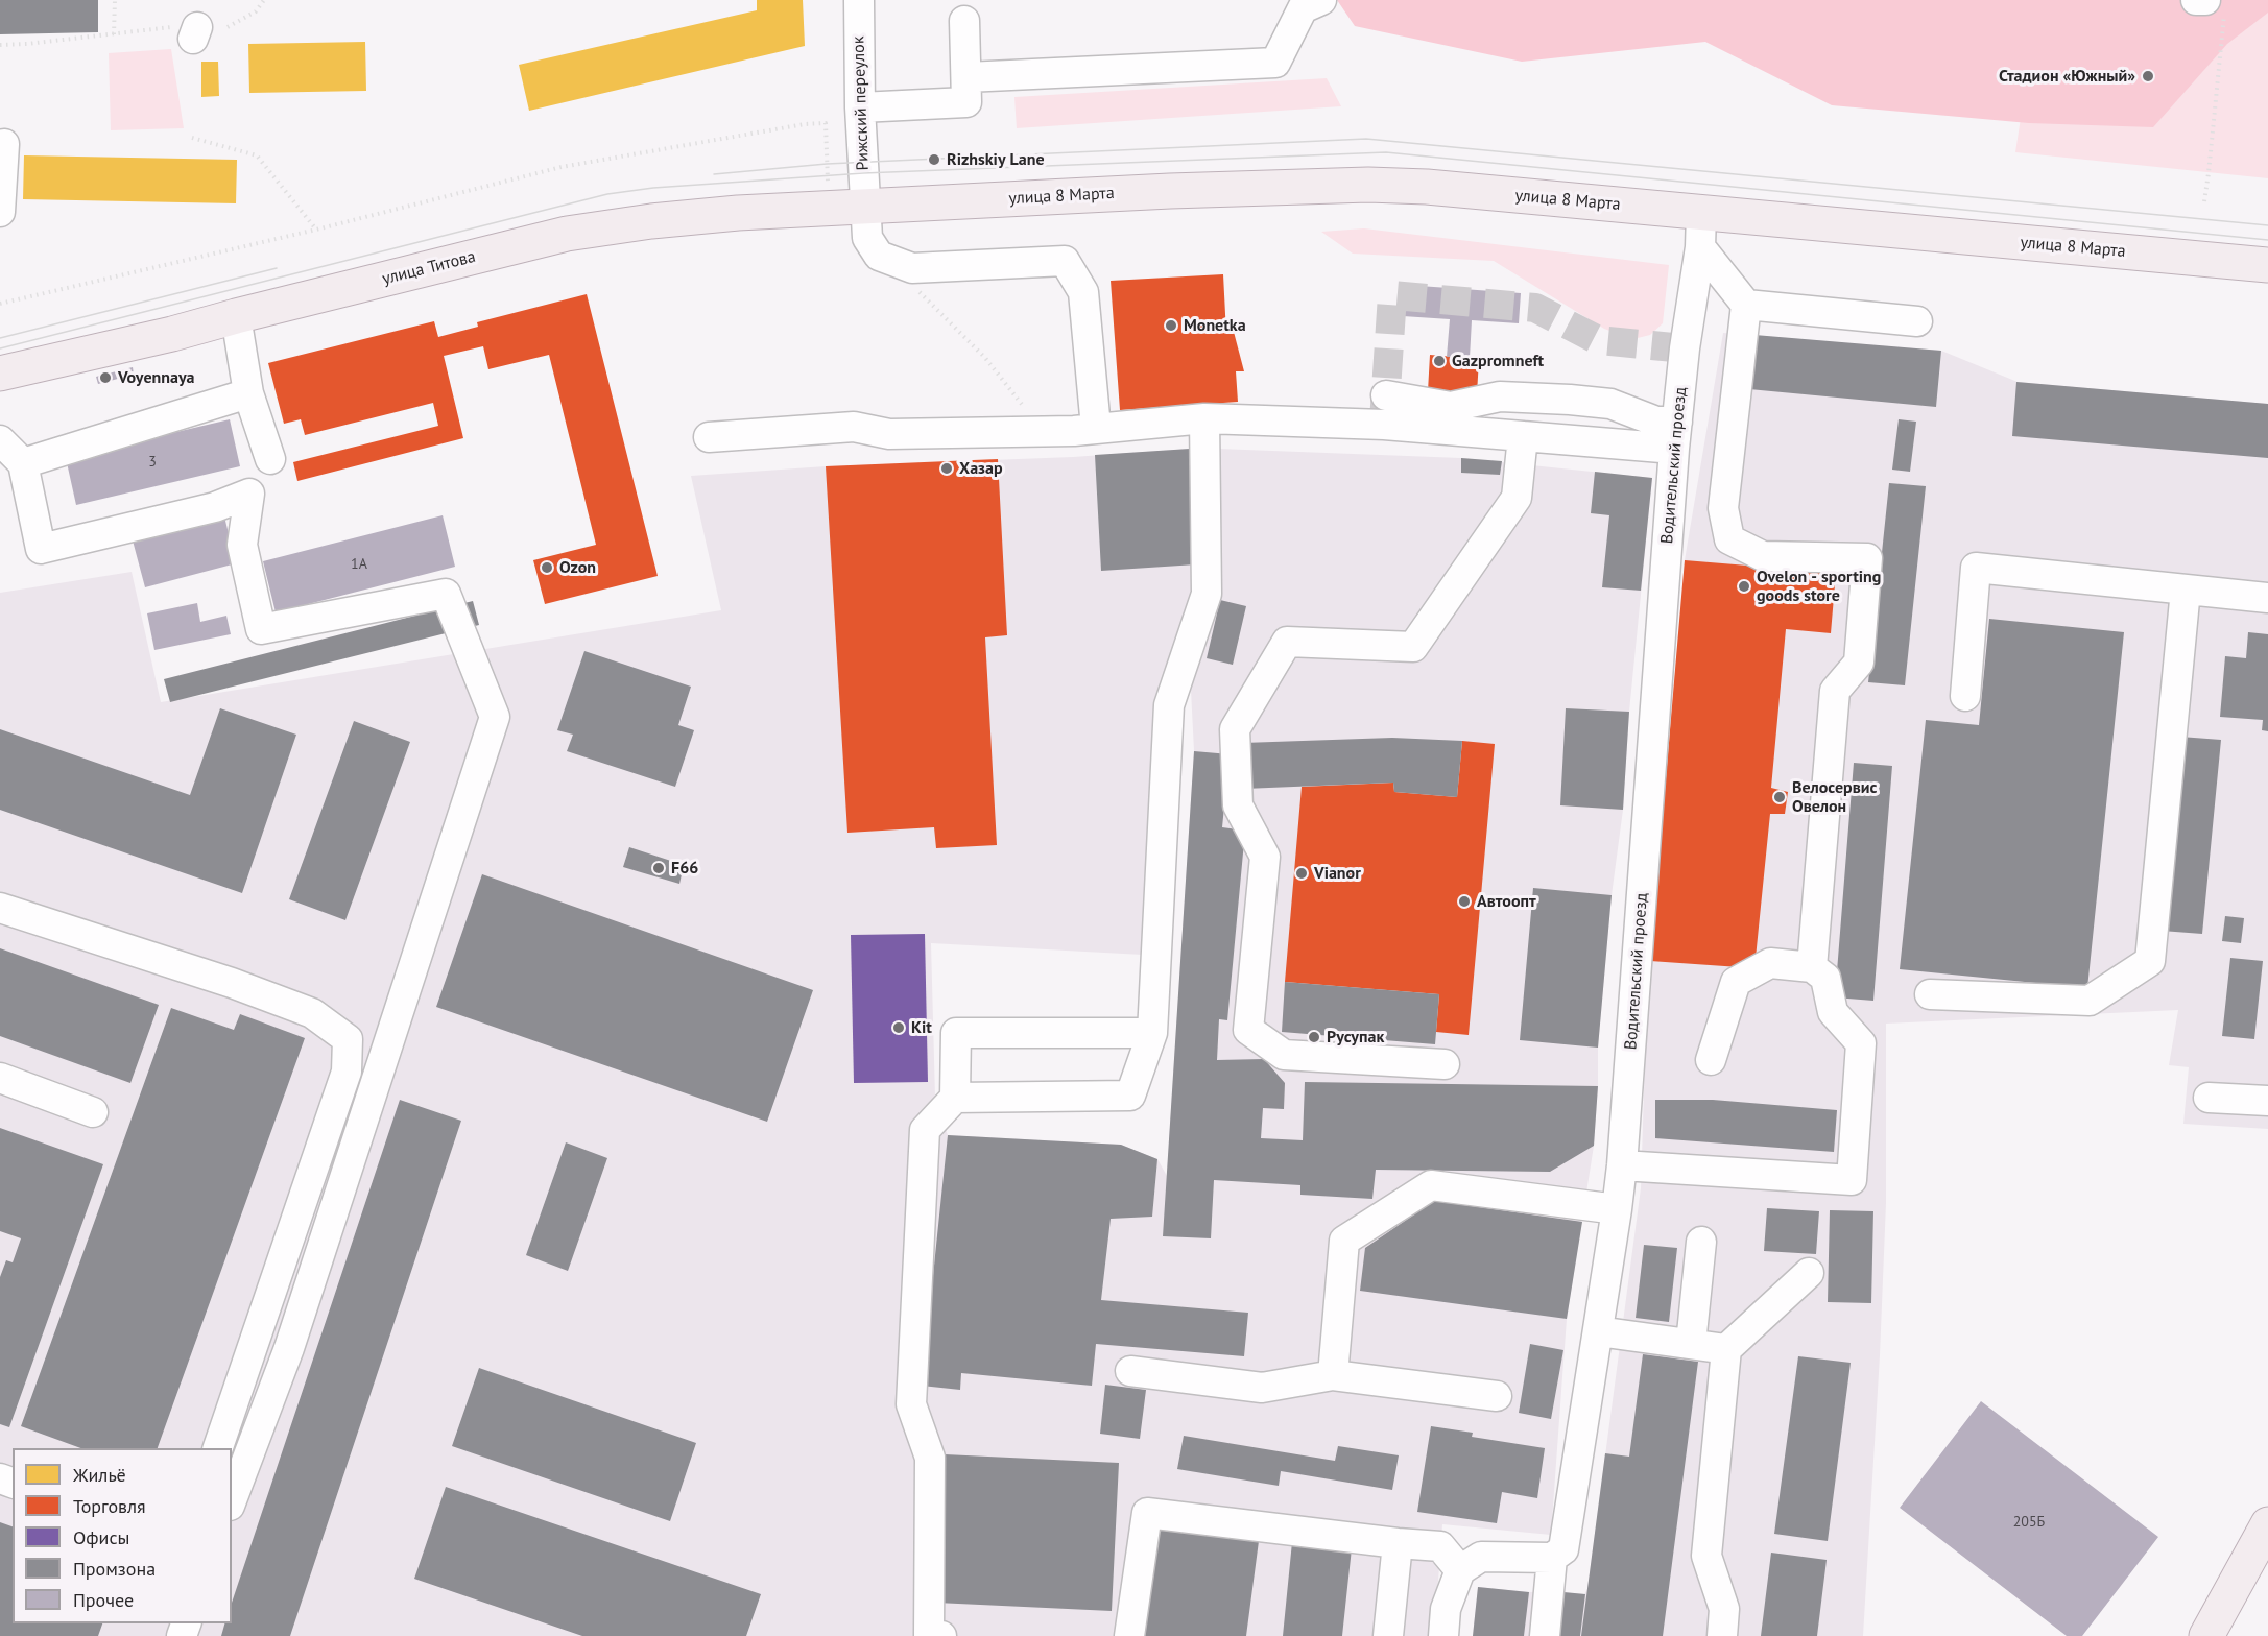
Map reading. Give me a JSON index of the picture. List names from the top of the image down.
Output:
{
  "streets": {
    "main road": ["улица 8 Марта", "улица Титова"],
    "street": ["Рижский переулок", "Водительский проезд"]
  },
  "crossings": [
    ["Рижский переулок", "улица 8 Марта"],
    ["Рижский переулок", "улица Титова"],
    ["улица 8 Марта", "улица Титова"],
    ["улица 8 Марта", "Водительский проезд"]
  ],
  "places": [
    "Стадион «Южный»",
    "Rizhskiy Lane",
    "Monetka",
    "Gazpromneft",
    "Voyennaya",
    "Хазар",
    "Ozon",
    "Ovelon - sporting goods store",
    "Велосервис Овелон",
    "F66",
    "Vianor",
    "Автоопт",
    "Kit",
    "Русупак"
  ],
  "house_numbers": ["3", "1А", "205Б"],
  "legend": [
    "Жильё",
    "Торговля",
    "Офисы",
    "Промзона",
    "Прочее"
  ]
}
